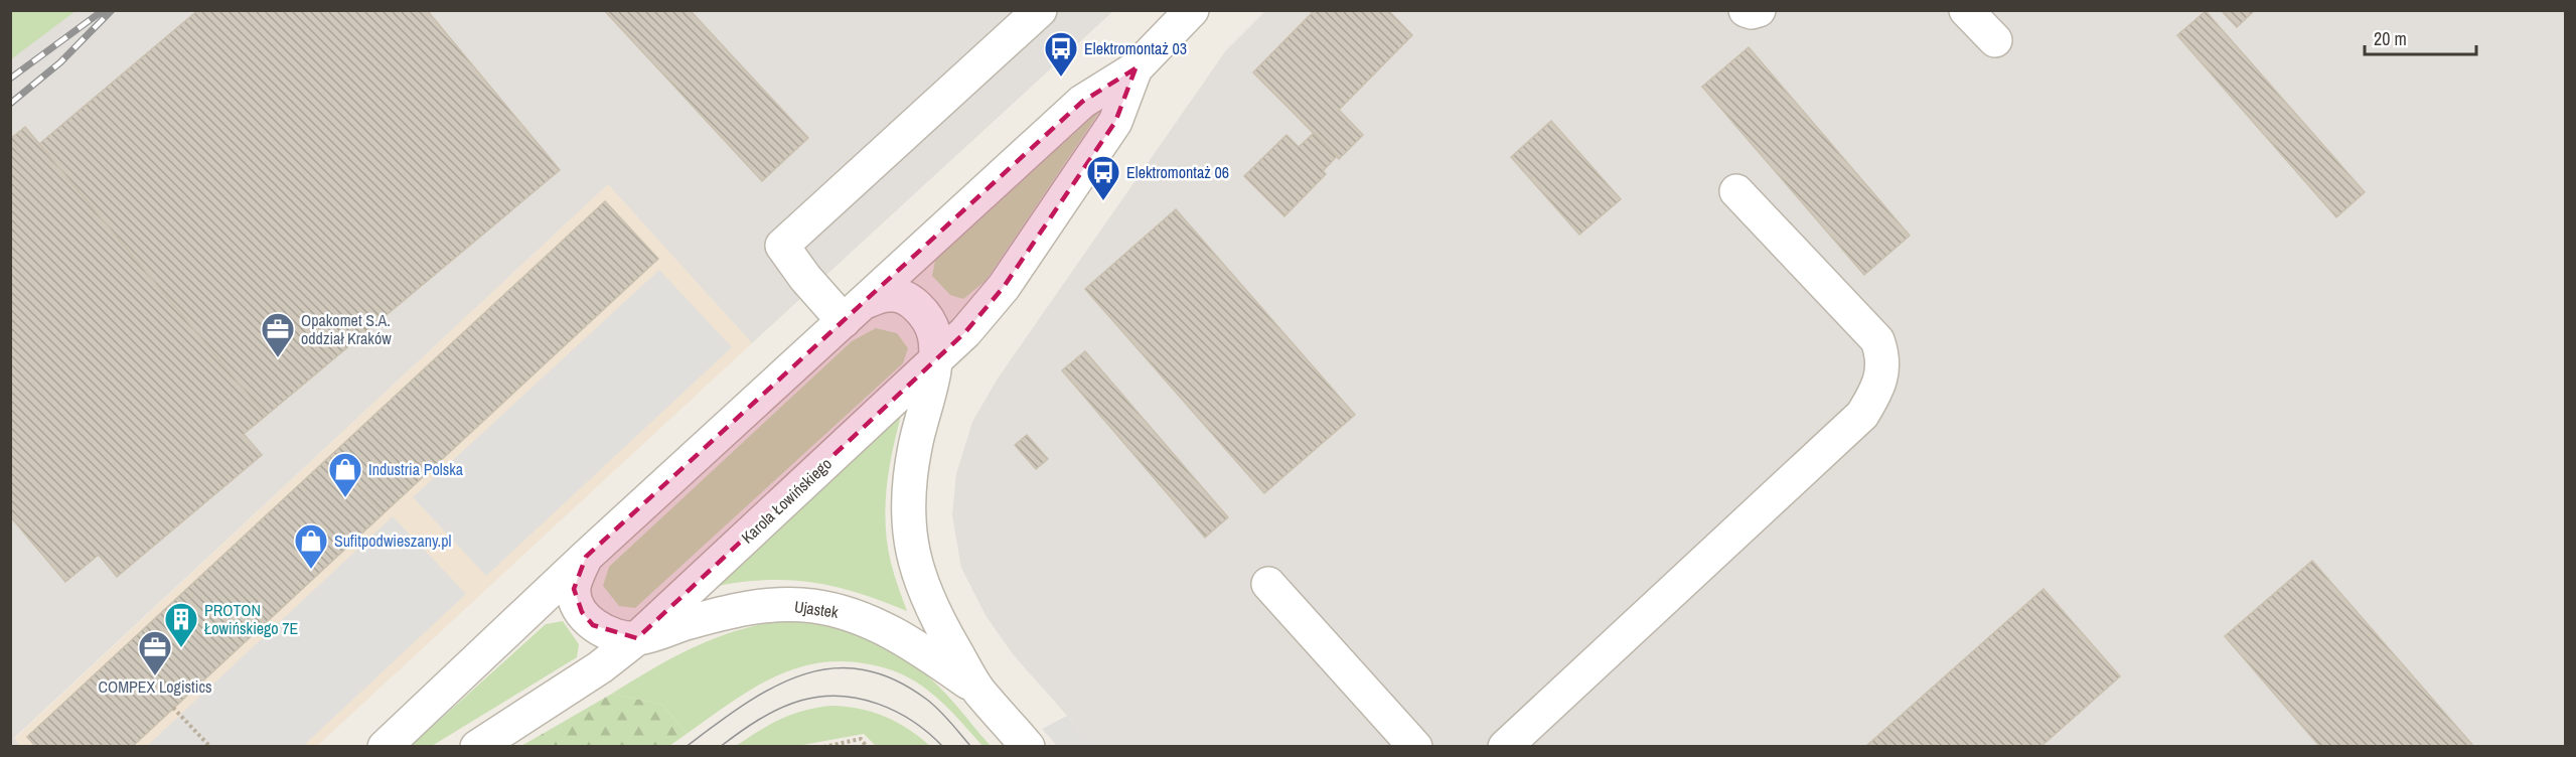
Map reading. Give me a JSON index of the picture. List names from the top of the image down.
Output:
{
  "streets": {
    "street": ["Karola Łowińskiego", "Ujastek"]
  },
  "crossings": [
    ["Karola Łowińskiego", "Ujastek"]
  ],
  "places": {
    "bus stop": ["Elektromontaż 03", "Elektromontaż 06"],
    "office": ["Opakomet S.A. oddział Kraków", "COMPEX Logistics"],
    "shop": ["Industria Polska", "Sufitpodwieszany.pl"],
    "building": ["PROTON Łowińskiego 7E"]
  },
  "scale_bar": "20 m"
}
